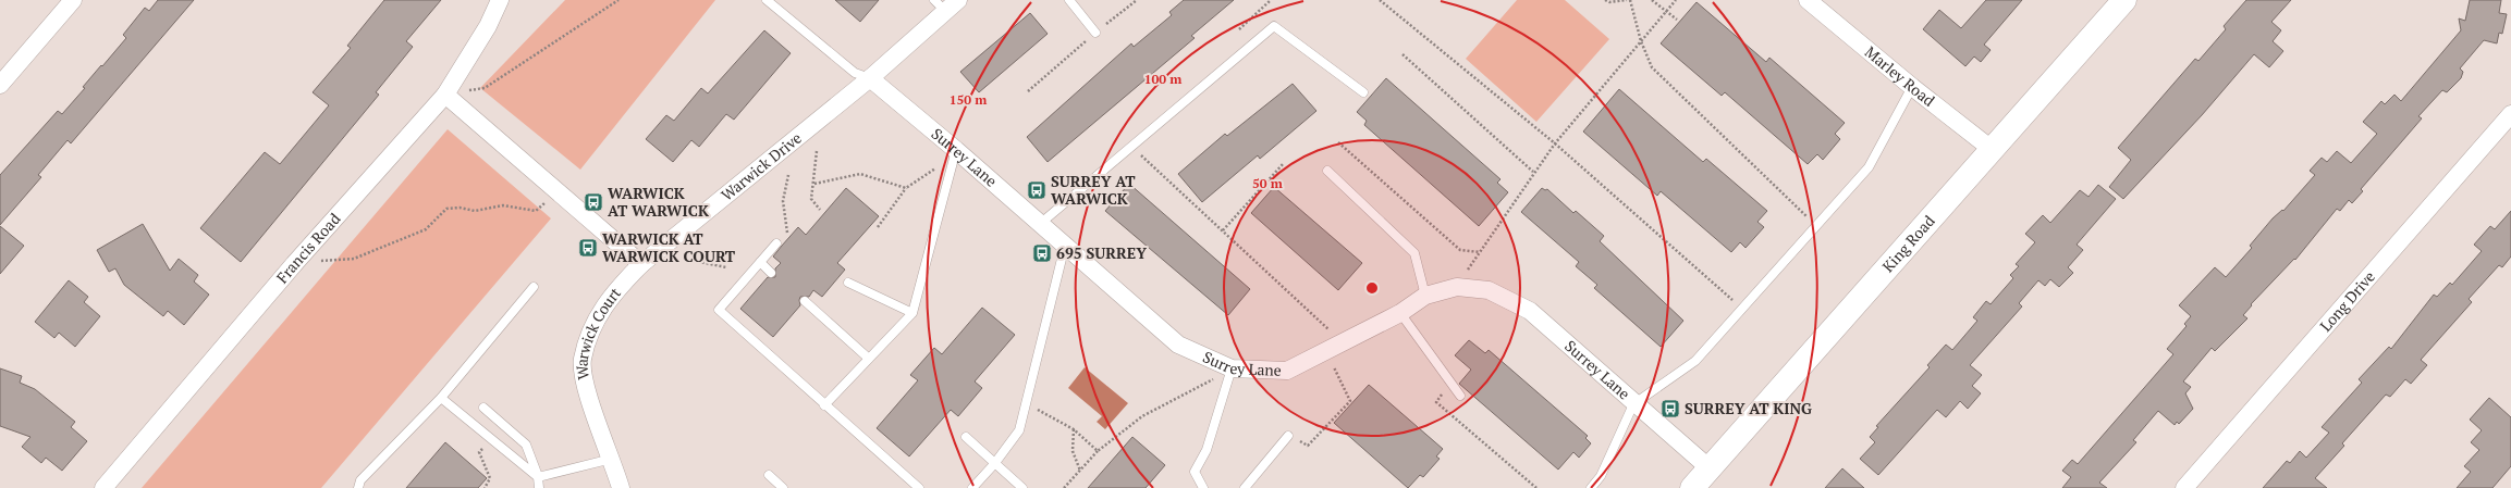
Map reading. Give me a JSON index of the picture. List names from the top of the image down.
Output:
{
  "streets": {
    "main road": ["King Road"],
    "street": [
      "Marley Road",
      "Surrey Lane",
      "Warwick Drive",
      "Francis Road",
      "Long Drive",
      "Warwick Court"
    ]
  },
  "crossings": [
    ["Marley Road", "King Road"],
    ["Surrey Lane", "Warwick Drive"],
    ["Surrey Lane", "King Road"],
    ["Warwick Drive", "Warwick Court"]
  ],
  "places": {
    "bus stop": [
      "SURREY AT WARWICK",
      "WARWICK AT WARWICK",
      "WARWICK AT WARWICK COURT",
      "695 SURREY",
      "SURREY AT KING"
    ]
  },
  "rings": ["100 m", "150 m", "50 m"]
}
